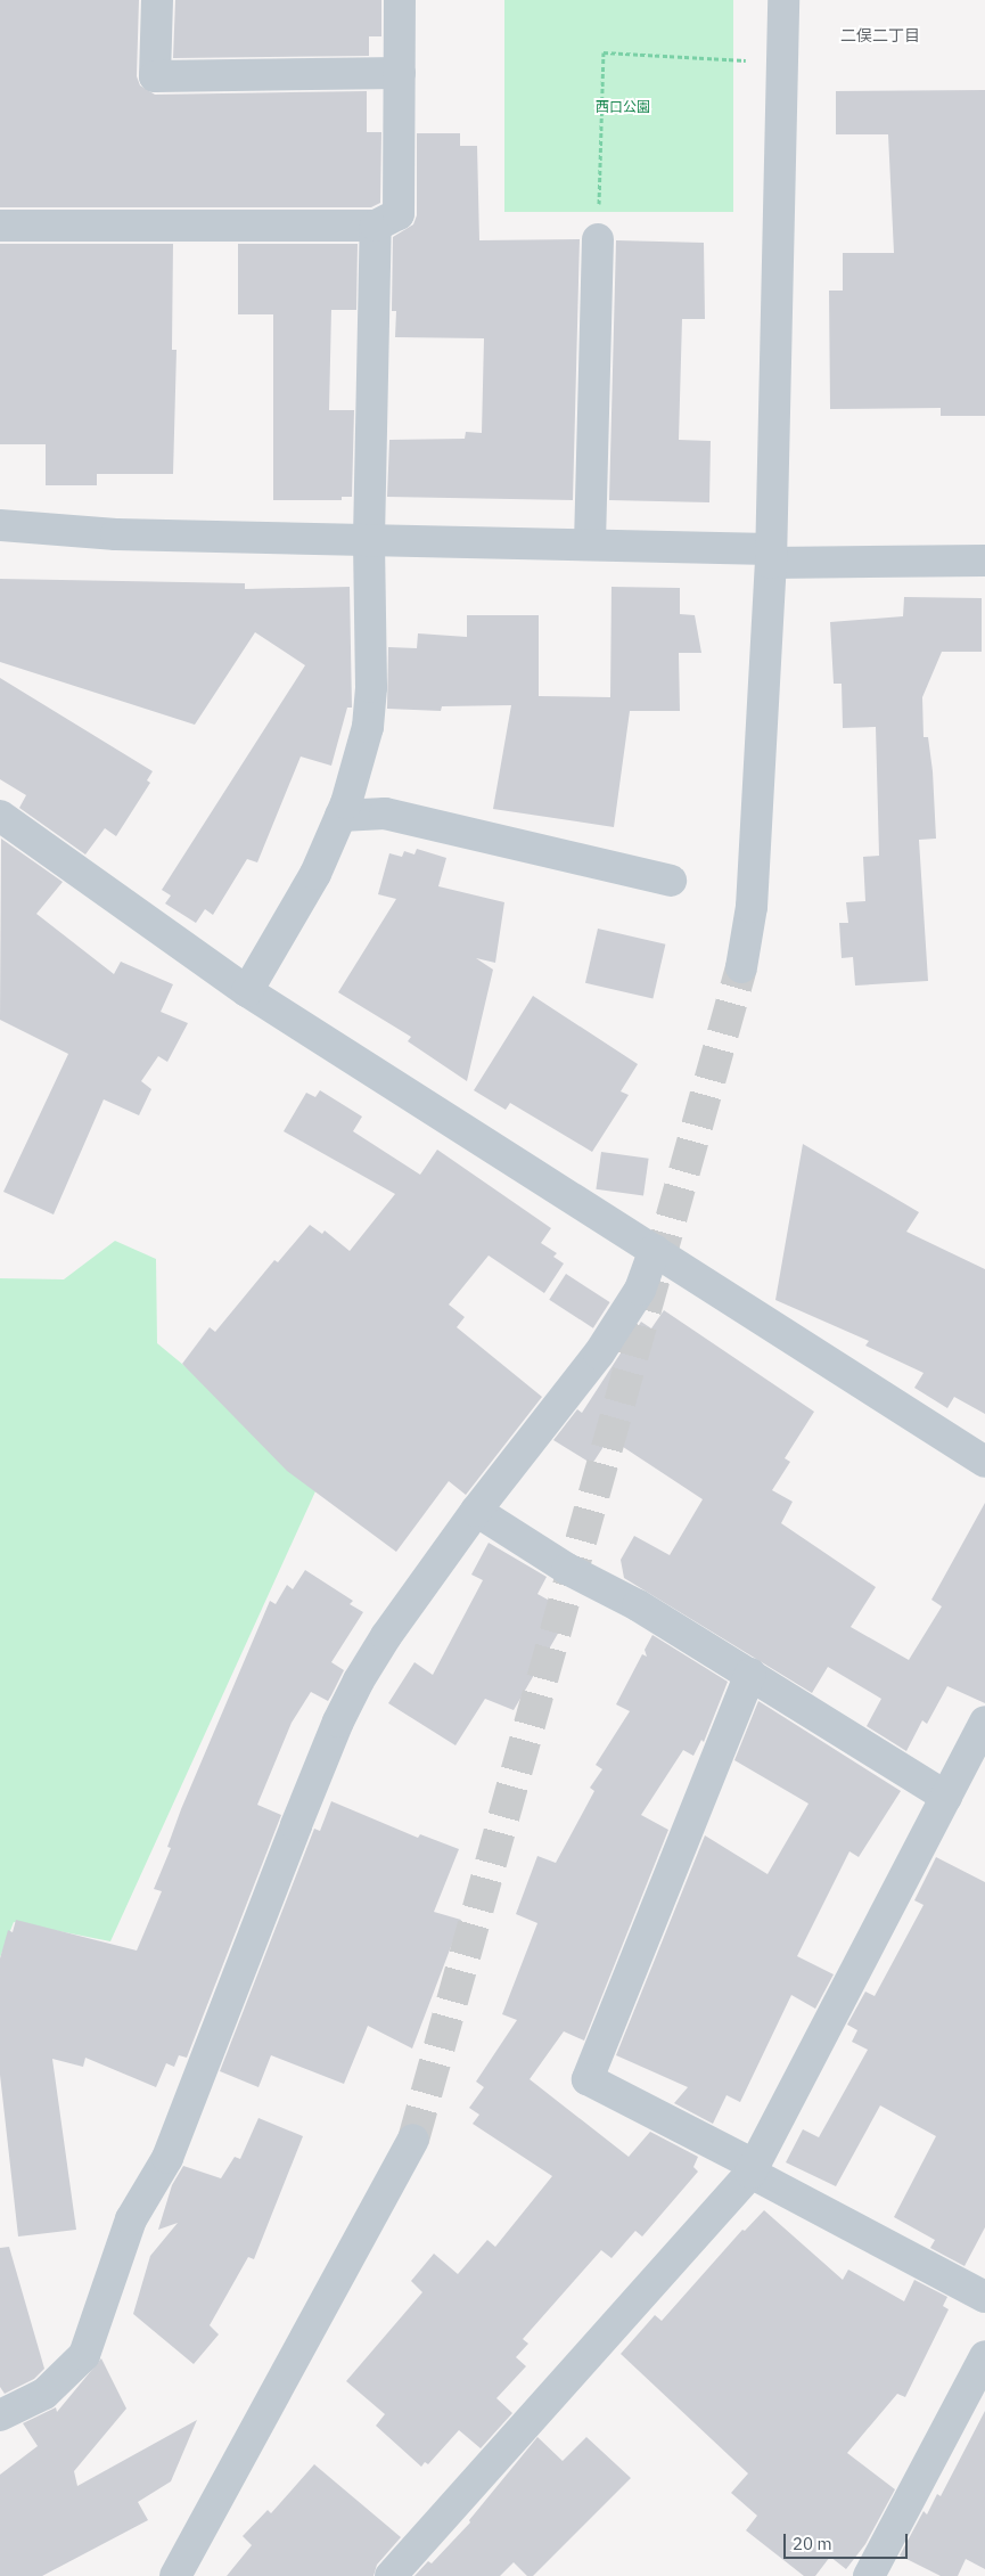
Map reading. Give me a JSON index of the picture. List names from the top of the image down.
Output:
{
  "districts": ["二俣二丁目"],
  "parks": ["西口公園"],
  "scale_bar": "20 m"
}
